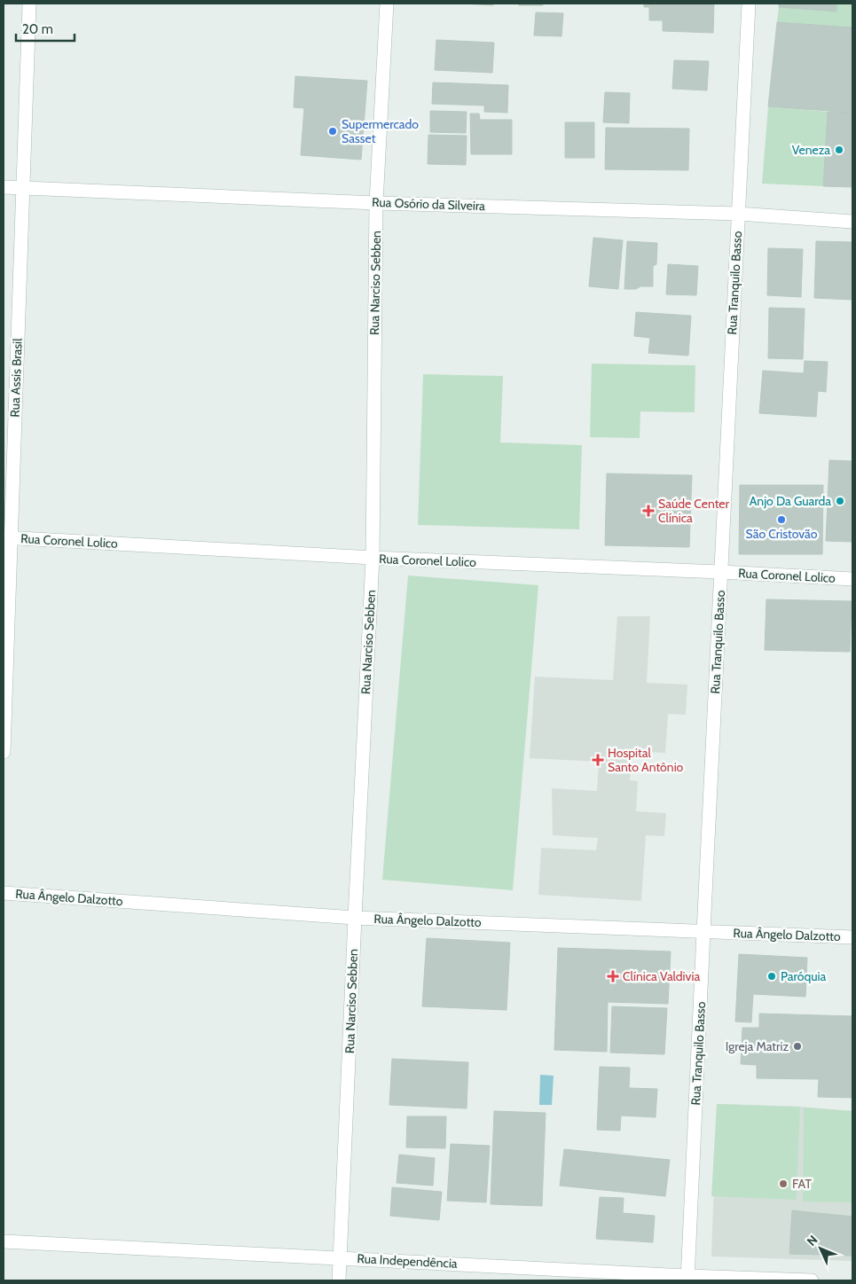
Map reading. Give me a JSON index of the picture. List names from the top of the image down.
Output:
{
  "streets": {
    "street": [
      "Rua Osório da Silveira",
      "Rua Narciso Sebben",
      "Rua Tranquilo Basso",
      "Rua Assis Brasil",
      "Rua Coronel Lolico",
      "Rua Ângelo Dalzotto",
      "Rua Independência"
    ]
  },
  "crossings": [
    ["Rua Osório da Silveira", "Rua Narciso Sebben"],
    ["Rua Osório da Silveira", "Rua Tranquilo Basso"],
    ["Rua Osório da Silveira", "Rua Assis Brasil"],
    ["Rua Narciso Sebben", "Rua Coronel Lolico"],
    ["Rua Narciso Sebben", "Rua Ângelo Dalzotto"],
    ["Rua Narciso Sebben", "Rua Independência"],
    ["Rua Tranquilo Basso", "Rua Coronel Lolico"],
    ["Rua Tranquilo Basso", "Rua Ângelo Dalzotto"],
    ["Rua Tranquilo Basso", "Rua Independência"],
    ["Rua Assis Brasil", "Rua Coronel Lolico"]
  ],
  "places": {
    "other": [
      "Supermercado Sasset",
      "Veneza",
      "Anjo Da Guarda",
      "São Cristovão",
      "Paróquia",
      "Igreja Matriz",
      "FAT"
    ],
    "health": ["Saúde Center Clínica", "Hospital Santo Antônio", "Clínica Valdivia"]
  },
  "scale_bar": "20 m",
  "north": "top left"
}
